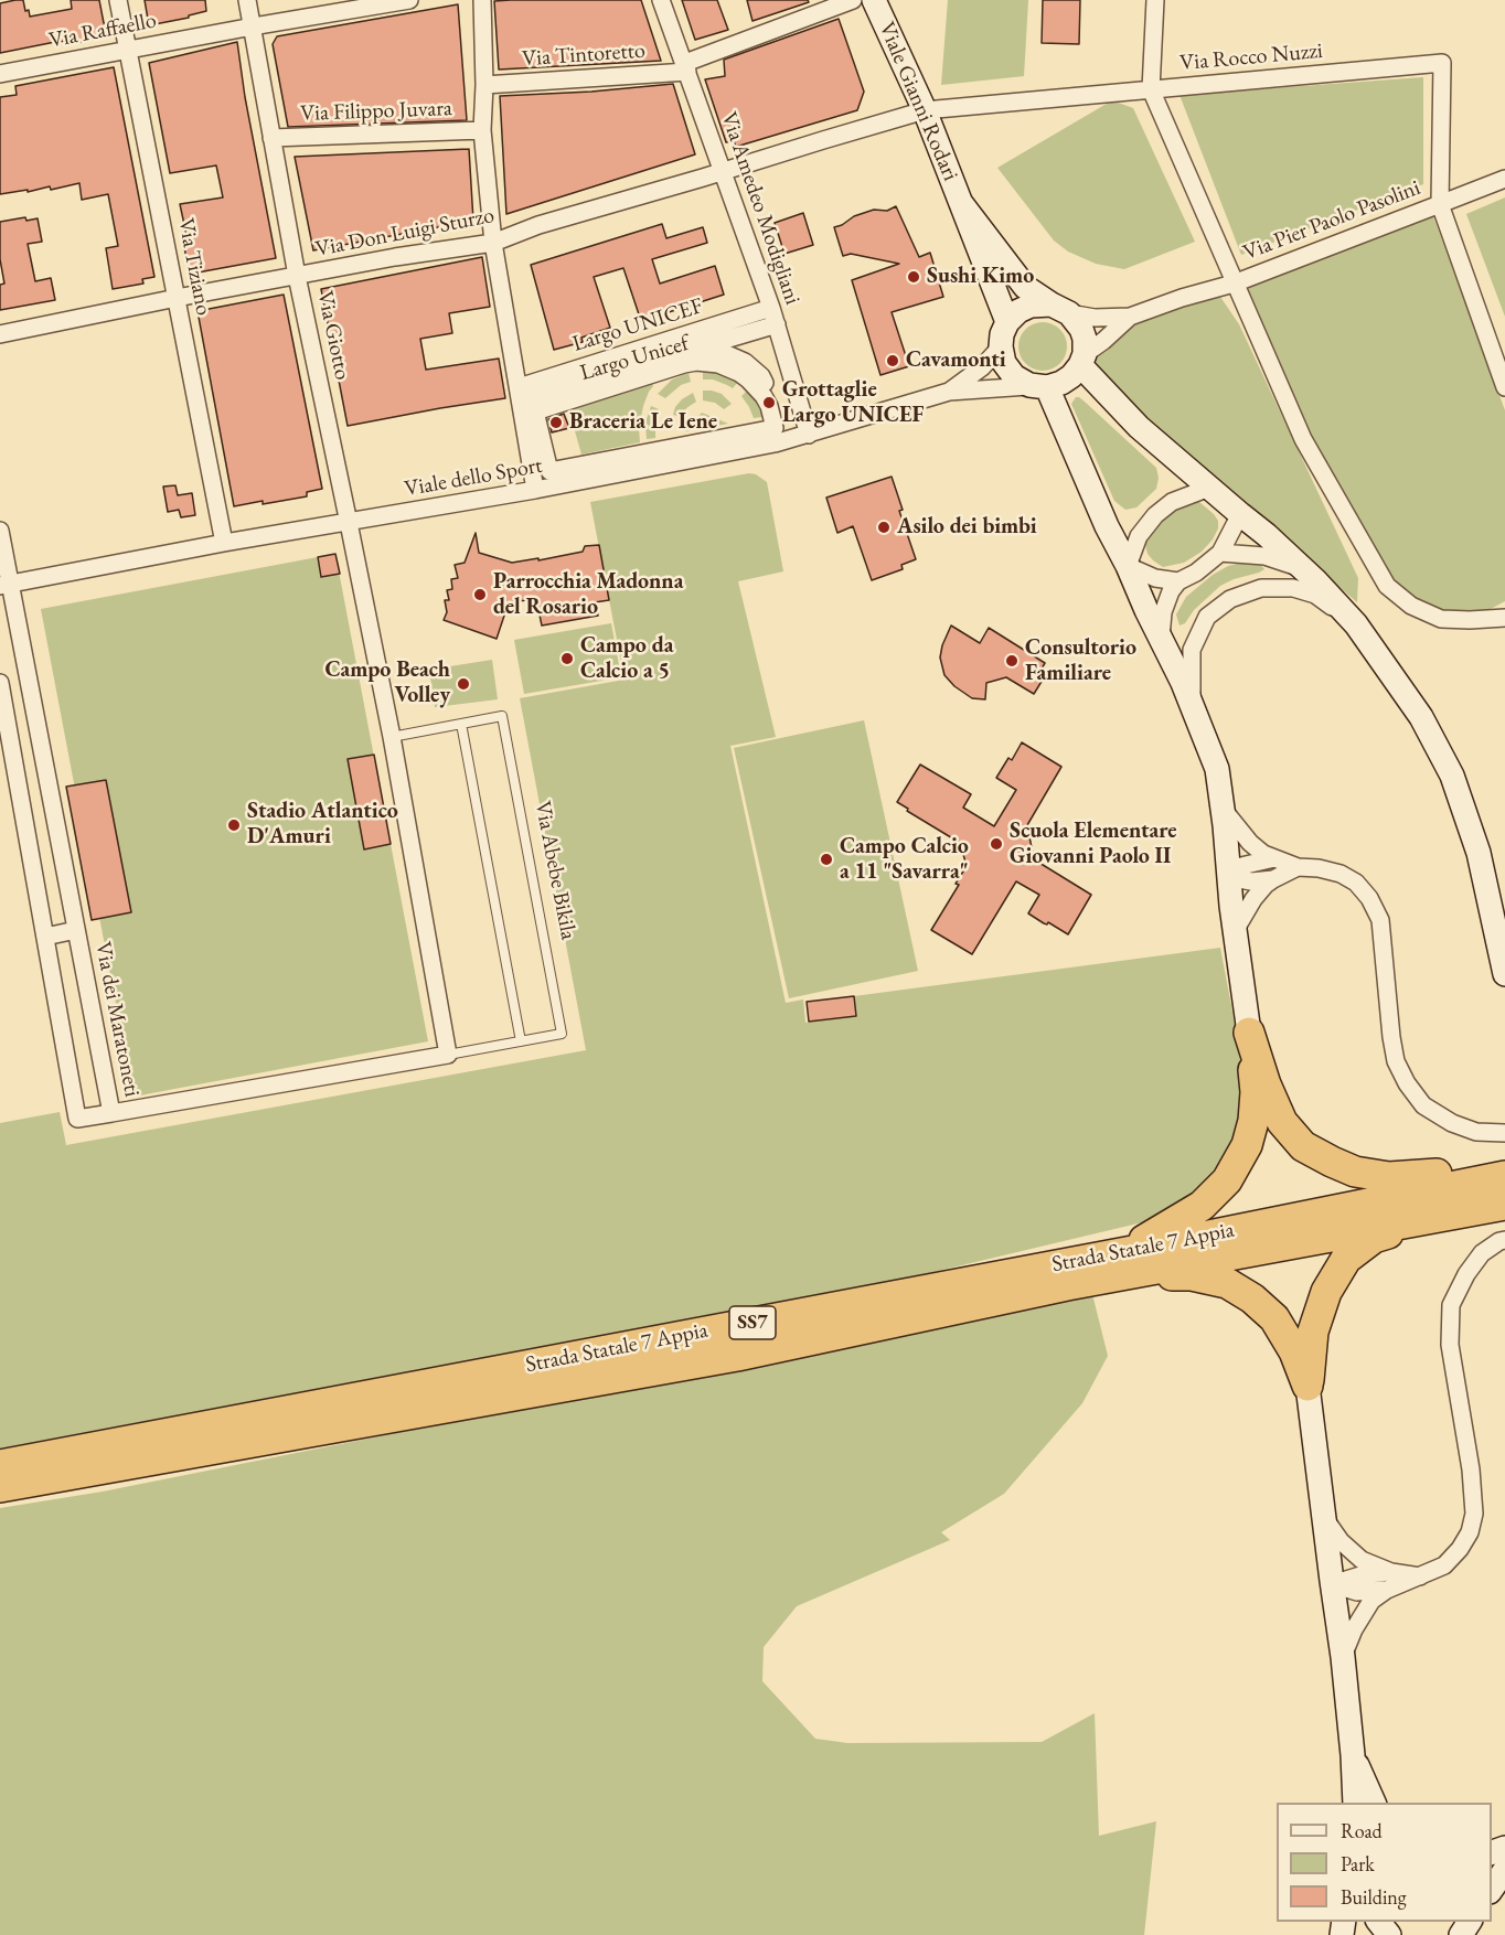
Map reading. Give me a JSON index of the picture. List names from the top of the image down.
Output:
{
  "streets": {
    "highway": ["Strada Statale 7 Appia", "SS7"],
    "street": [
      "Via Raffaello",
      "Via Tintoretto",
      "Via Rocco Nuzzi",
      "Viale Gianni Rodari",
      "Via Filippo Juvara",
      "Via Amedeo Modigliani",
      "Via Pier Paolo Pasolini",
      "Via Don Luigi Sturzo",
      "Via Tiziano",
      "Largo UNICEF",
      "Via Giotto",
      "Largo Unicef",
      "Viale dello Sport",
      "Via Abebe Bikila",
      "Via dei Maratoneti"
    ]
  },
  "crossings": [
    ["Via Raffaello", "Via Tiziano"],
    ["Via Raffaello", "Via Giotto"],
    ["Via Tintoretto", "Via Amedeo Modigliani"],
    ["Via Rocco Nuzzi", "Viale Gianni Rodari"],
    ["Via Rocco Nuzzi", "Via Pier Paolo Pasolini"],
    ["Via Rocco Nuzzi", "Via Don Luigi Sturzo"],
    ["Viale Gianni Rodari", "Via Pier Paolo Pasolini"],
    ["Viale Gianni Rodari", "Via Don Luigi Sturzo"],
    ["Viale Gianni Rodari", "Viale dello Sport"],
    ["Via Filippo Juvara", "Via Giotto"],
    ["Via Amedeo Modigliani", "Via Don Luigi Sturzo"],
    ["Via Amedeo Modigliani", "Largo UNICEF"],
    ["Via Amedeo Modigliani", "Viale dello Sport"],
    ["Via Pier Paolo Pasolini", "Viale dello Sport"],
    ["Via Don Luigi Sturzo", "Via Tiziano"],
    ["Via Don Luigi Sturzo", "Via Giotto"],
    ["Via Tiziano", "Viale dello Sport"],
    ["Largo UNICEF", "Viale dello Sport"],
    ["Via Giotto", "Viale dello Sport"],
    ["Viale dello Sport", "Via dei Maratoneti"],
    ["Via Abebe Bikila", "Via dei Maratoneti"]
  ],
  "places": [
    "Sushi Kimo",
    "Cavamonti",
    "Grottaglie Largo UNICEF",
    "Braceria Le Iene",
    "Asilo dei bimbi",
    "Parrocchia Madonna del Rosario",
    "Campo da Calcio a 5",
    "Consultorio Familiare",
    "Campo Beach Volley",
    "Stadio Atlantico D'Amuri",
    "Scuola Elementare Giovanni Paolo II",
    "Campo Calcio a 11 \"Savarra\""
  ],
  "legend": ["Road", "Park", "Building"]
}
